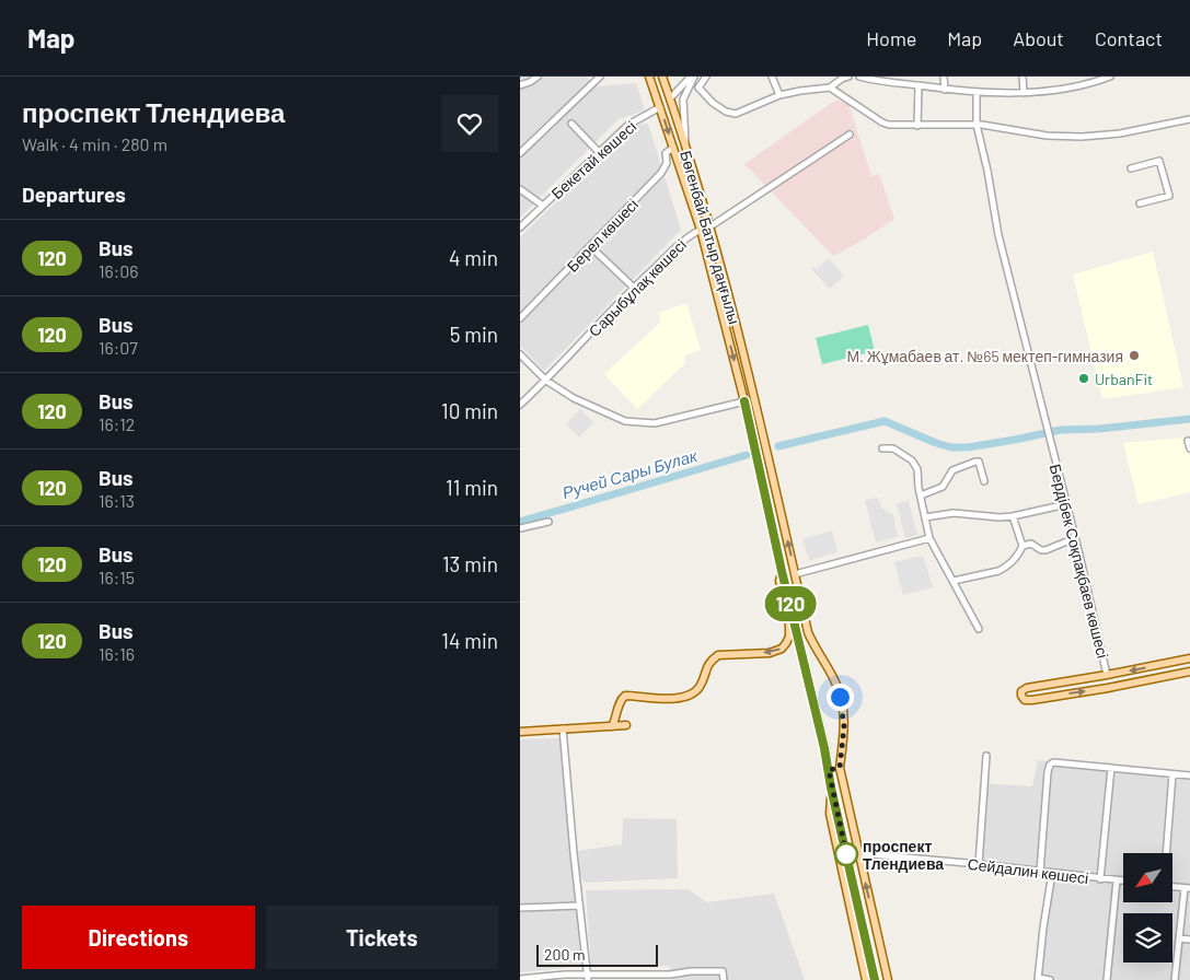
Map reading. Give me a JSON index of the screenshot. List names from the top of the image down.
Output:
{
  "streets": {
    "main road": ["Бекетай көшесі", "Бөгенбай Батыр даңғылы", "Сарыбұлақ көшесі"],
    "street": ["Берел көшесі", "Бердібек Соқпақбаев көшесі", "Сейдалин көшесі"]
  },
  "crossings": [
    ["Бекетай көшесі", "Бөгенбай Батыр даңғылы"],
    ["Берел көшесі", "Бөгенбай Батыр даңғылы"],
    ["Бөгенбай Батыр даңғылы", "Сарыбұлақ көшесі"],
    ["Бөгенбай Батыр даңғылы", "Сейдалин көшесі"]
  ],
  "water": ["Ручей Сары Булак"],
  "places": ["М. Жұмабаев ат. №65 мектеп-гимназия", "UrbanFit", "проспект Тлендиева"],
  "lines": ["bus line 120"],
  "scale_bar": "200 m",
  "north": "bottom left",
  "page": {
    "header": "Map",
    "nav": [
      "Home",
      "Map",
      "About",
      "Contact"
    ],
    "heading": [
      ["проспект Тлендиева", "Walk · 4 min · 280 m"],
      "Departures"
    ],
    "on_map": "120",
    "list": [
      {
        "mark": "120",
        "name": "Bus",
        "note": "16:06",
        "value": "4 min"
      },
      {
        "mark": "120",
        "name": "Bus",
        "note": "16:07",
        "value": "5 min"
      },
      {
        "mark": "120",
        "name": "Bus",
        "note": "16:12",
        "value": "10 min"
      },
      {
        "mark": "120",
        "name": "Bus",
        "note": "16:13",
        "value": "11 min"
      },
      {
        "mark": "120",
        "name": "Bus",
        "note": "16:15",
        "value": "13 min"
      },
      {
        "mark": "120",
        "name": "Bus",
        "note": "16:16",
        "value": "14 min"
      }
    ],
    "buttons": ["Directions", "Tickets"],
    "scale": "200 m"
  }
}
